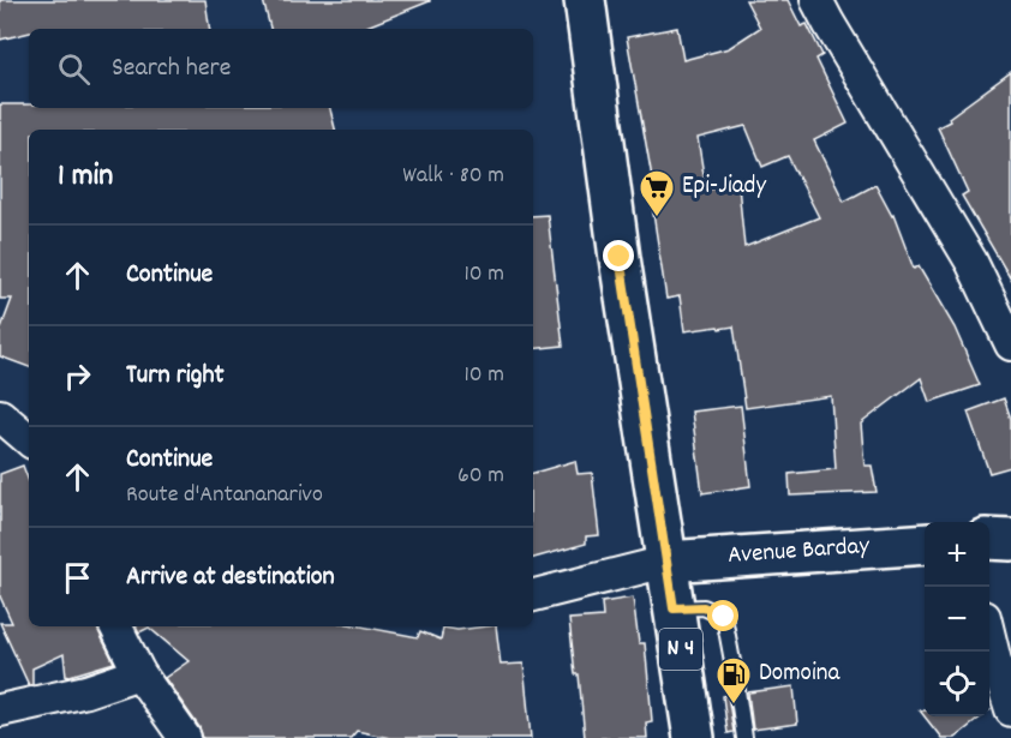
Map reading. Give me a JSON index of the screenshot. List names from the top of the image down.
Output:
{
  "streets": {
    "main road": ["Avenue Barday", "N 4"]
  },
  "crossings": [
    ["Avenue Barday", "N 4"]
  ],
  "places": {
    "supermarket": ["Epi-Jiady"],
    "fuel station": ["Domoina"]
  },
  "page": {
    "search": "Search here",
    "heading": ["1 min", "Walk · 80 m"],
    "list": [
      ["Continue", "10 m"],
      ["Turn right", "10 m"],
      ["Continue", "Route d'Antananarivo", "60 m"],
      "Arrive at destination"
    ],
    "map_buttons": ["+", "−"]
  }
}
